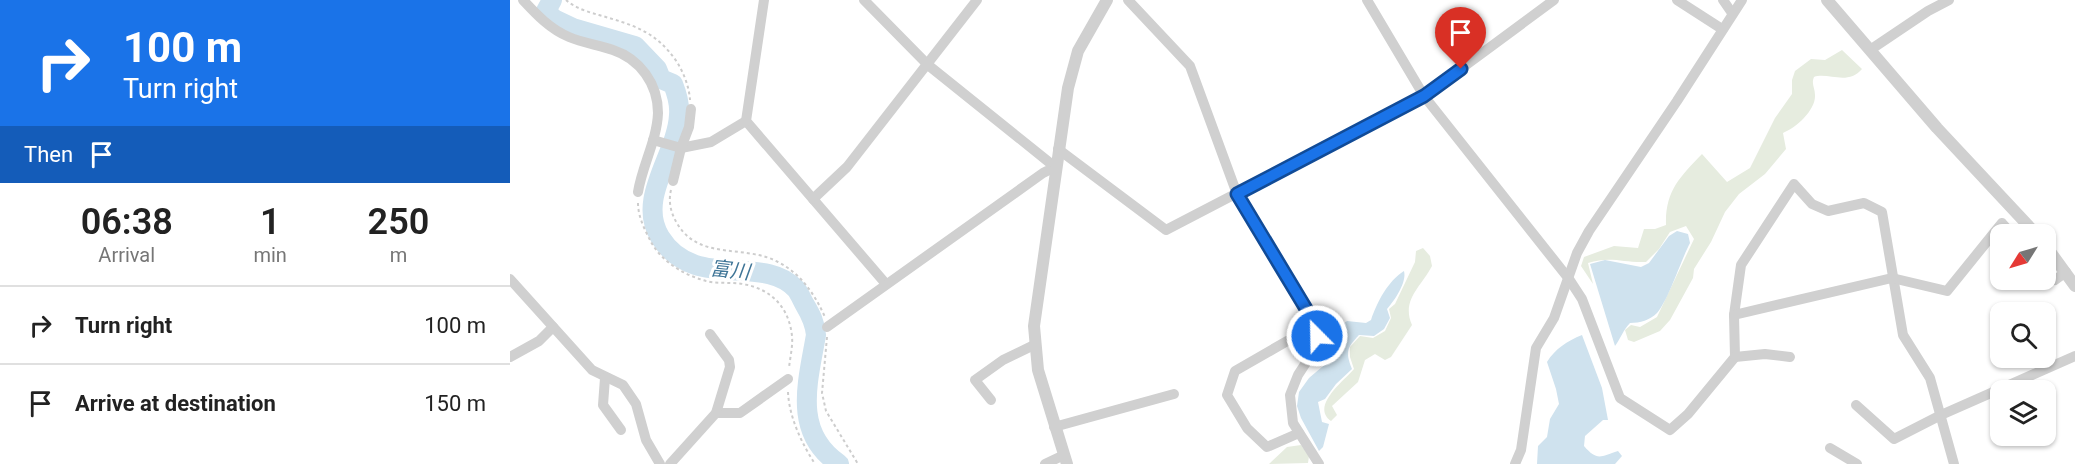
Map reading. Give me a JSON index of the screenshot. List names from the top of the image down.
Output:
{
  "water": ["富川"],
  "north": "bottom left",
  "page": {
    "turn": ["100 m", "Turn right"],
    "then": "Then",
    "eta": [
      "06:38",
      "Arrival",
      "1",
      "min",
      "250",
      "m"
    ],
    "list": [
      {
        "name": "Turn right",
        "value": "100 m"
      },
      {
        "name": "Arrive at destination",
        "value": "150 m"
      }
    ]
  }
}
